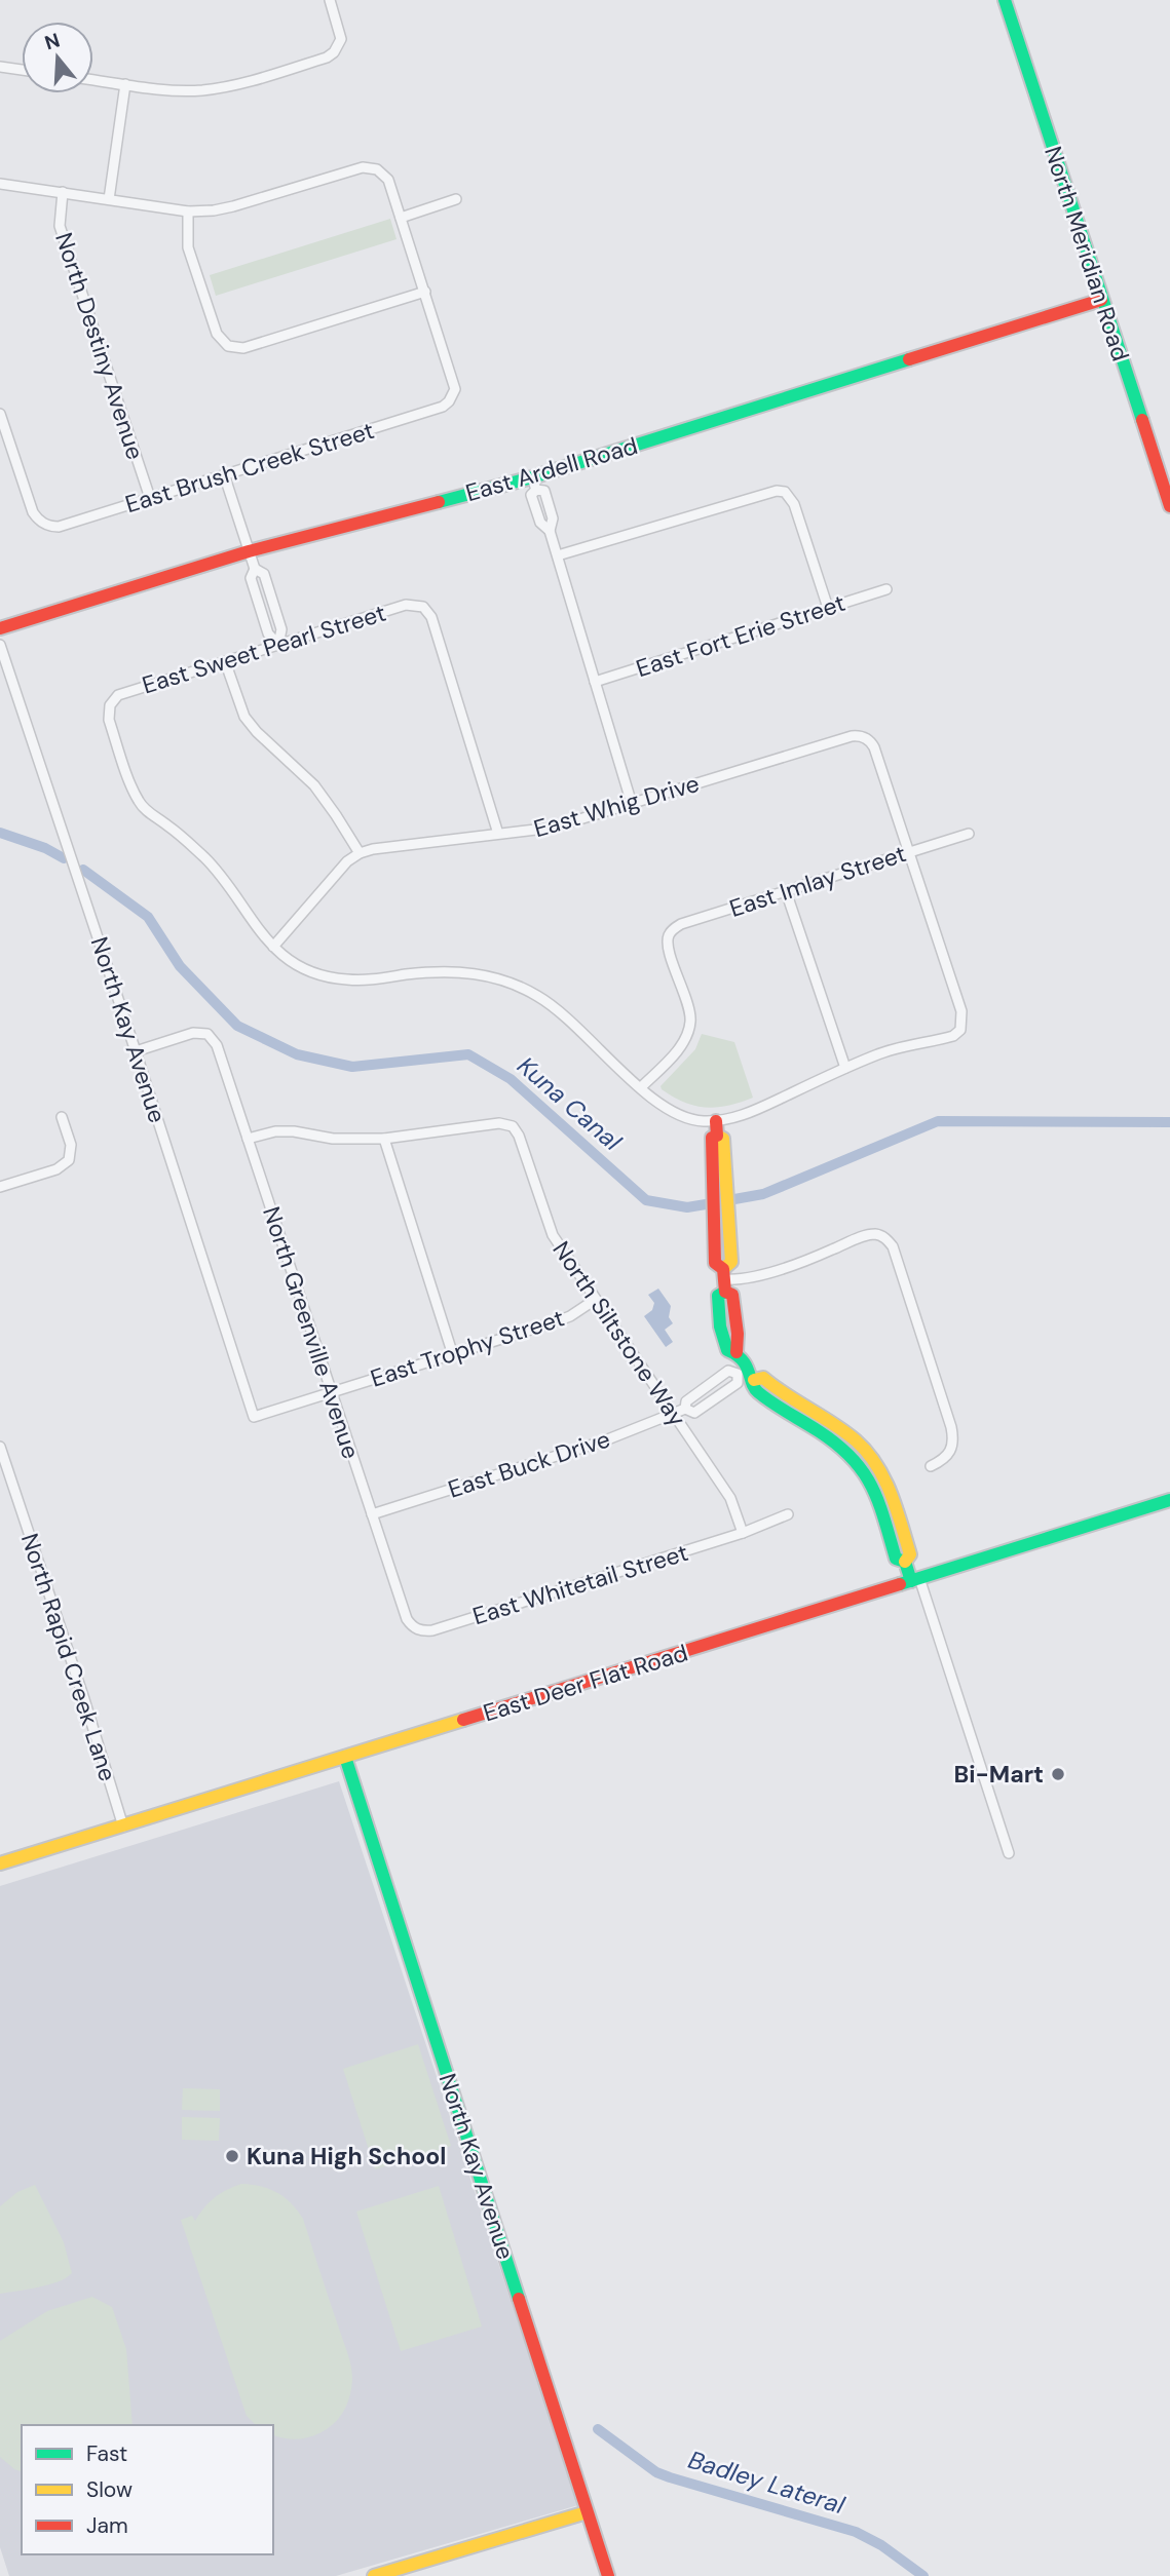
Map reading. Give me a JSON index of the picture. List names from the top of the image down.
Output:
{
  "streets": {
    "street": [
      "North Meridian Road",
      "North Destiny Avenue",
      "East Brush Creek Street",
      "East Ardell Road",
      "East Fort Erie Street",
      "East Sweet Pearl Street",
      "East Whig Drive",
      "East Imlay Street",
      "North Kay Avenue",
      "North Greenville Avenue",
      "North Siltstone Way",
      "East Trophy Street",
      "East Buck Drive",
      "East Whitetail Street",
      "North Rapid Creek Lane",
      "East Deer Flat Road"
    ]
  },
  "crossings": [
    ["North Meridian Road", "East Ardell Road"],
    ["North Destiny Avenue", "East Brush Creek Street"],
    ["East Sweet Pearl Street", "East Whig Drive"],
    ["East Whig Drive", "East Imlay Street"],
    ["North Kay Avenue", "North Greenville Avenue"],
    ["North Kay Avenue", "East Trophy Street"],
    ["North Kay Avenue", "East Deer Flat Road"],
    ["North Greenville Avenue", "East Trophy Street"],
    ["North Greenville Avenue", "East Buck Drive"],
    ["North Greenville Avenue", "East Whitetail Street"],
    ["North Siltstone Way", "East Trophy Street"],
    ["North Siltstone Way", "East Buck Drive"],
    ["North Siltstone Way", "East Whitetail Street"],
    ["North Rapid Creek Lane", "East Deer Flat Road"]
  ],
  "water": ["Kuna Canal", "Badley Lateral"],
  "places": ["Bi-Mart", "Kuna High School"],
  "legend": ["Fast", "Slow", "Jam"],
  "north": "top"
}
